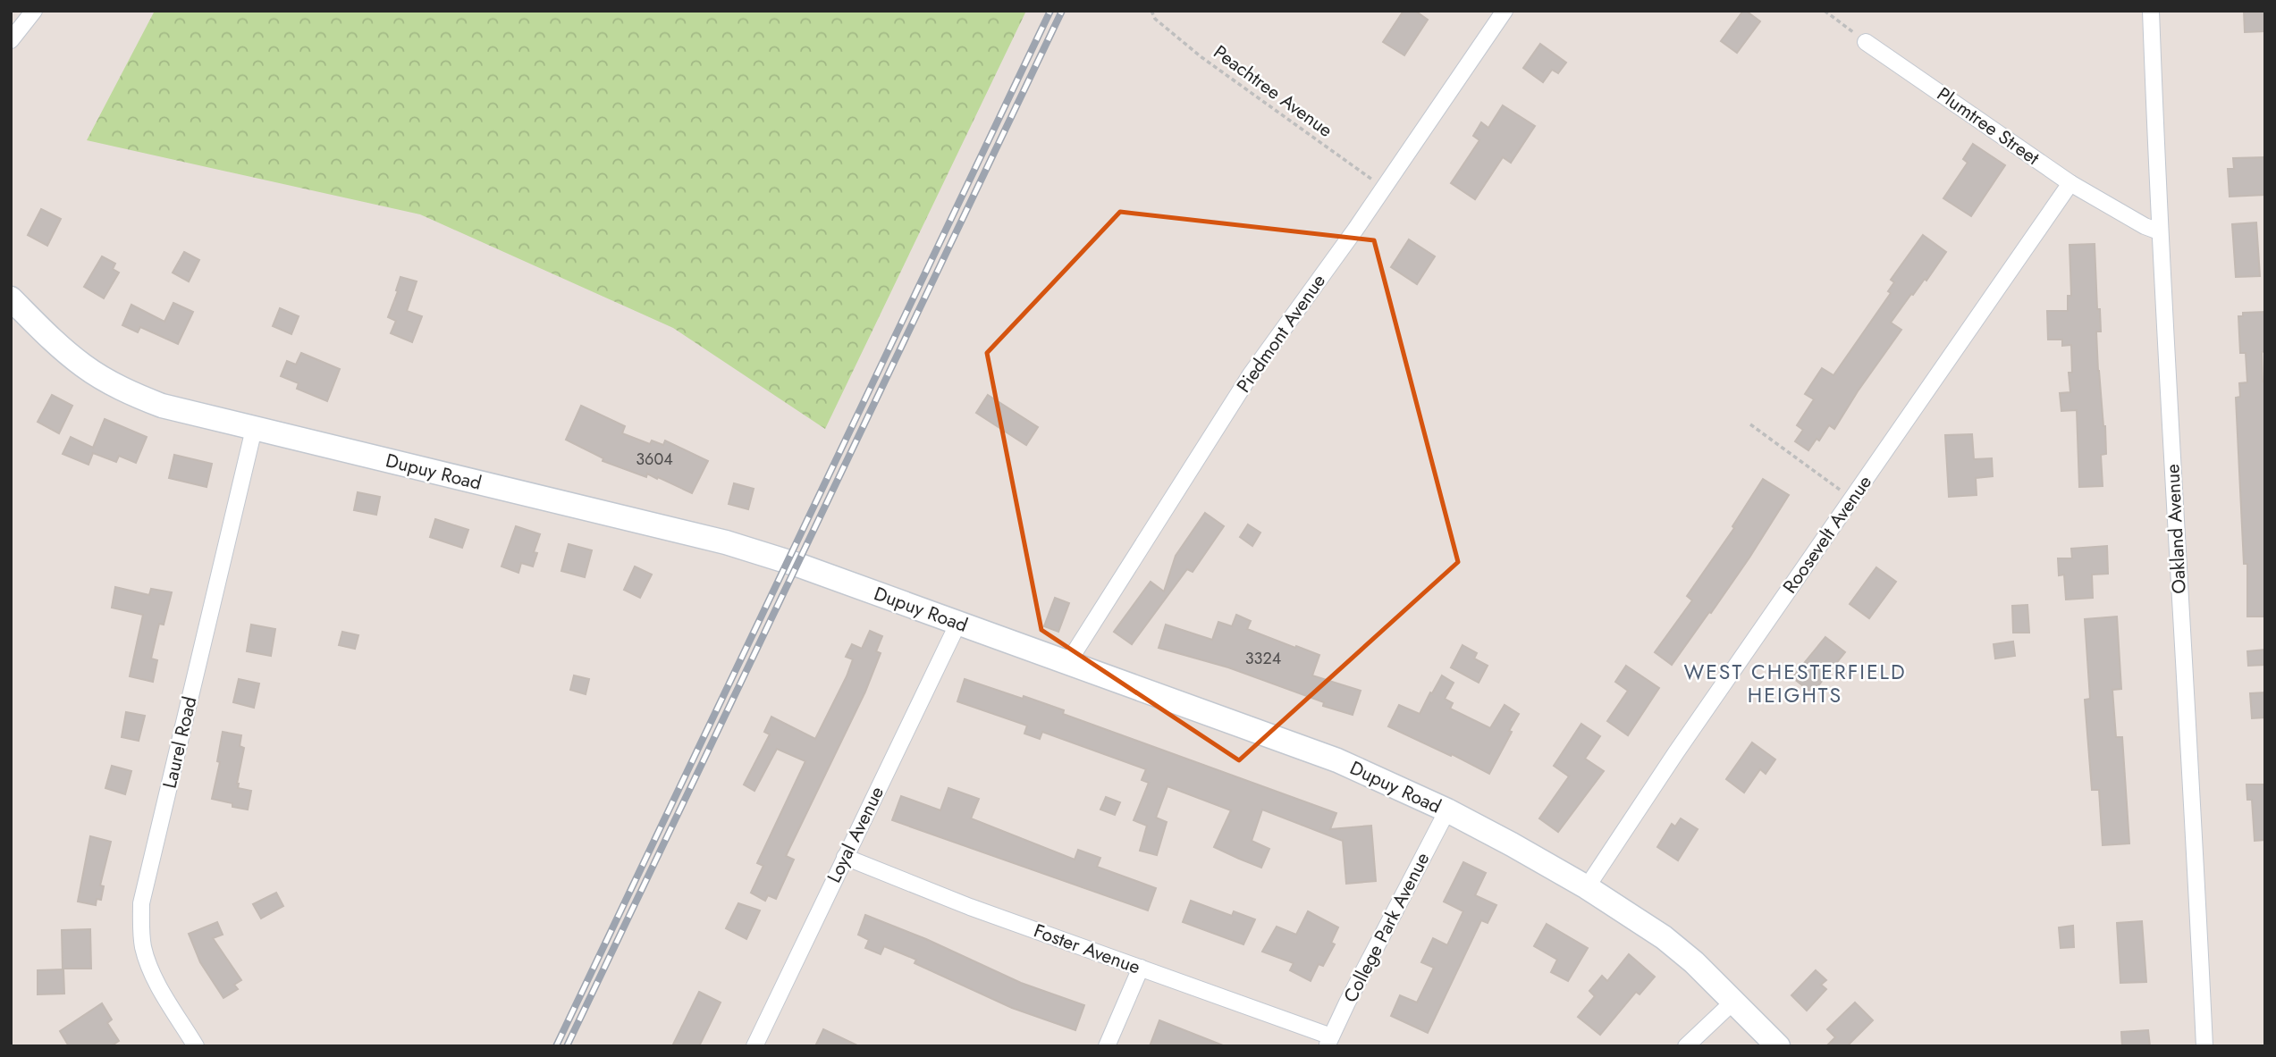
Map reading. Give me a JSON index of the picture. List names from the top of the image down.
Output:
{
  "streets": {
    "street": [
      "Plumtree Street",
      "Piedmont Avenue",
      "Dupuy Road",
      "Oakland Avenue",
      "Roosevelt Avenue",
      "Laurel Road",
      "Loyal Avenue",
      "College Park Avenue",
      "Foster Avenue"
    ],
    "path": ["Peachtree Avenue"]
  },
  "crossings": [
    ["Peachtree Avenue", "Piedmont Avenue"],
    ["Plumtree Street", "Oakland Avenue"],
    ["Plumtree Street", "Roosevelt Avenue"],
    ["Piedmont Avenue", "Dupuy Road"],
    ["Dupuy Road", "Roosevelt Avenue"],
    ["Dupuy Road", "Laurel Road"],
    ["Dupuy Road", "Loyal Avenue"],
    ["Dupuy Road", "College Park Avenue"],
    ["Loyal Avenue", "Foster Avenue"],
    ["College Park Avenue", "Foster Avenue"]
  ],
  "districts": ["WEST CHESTERFIELD HEIGHTS"],
  "house_numbers": ["3604", "3324"]
}
